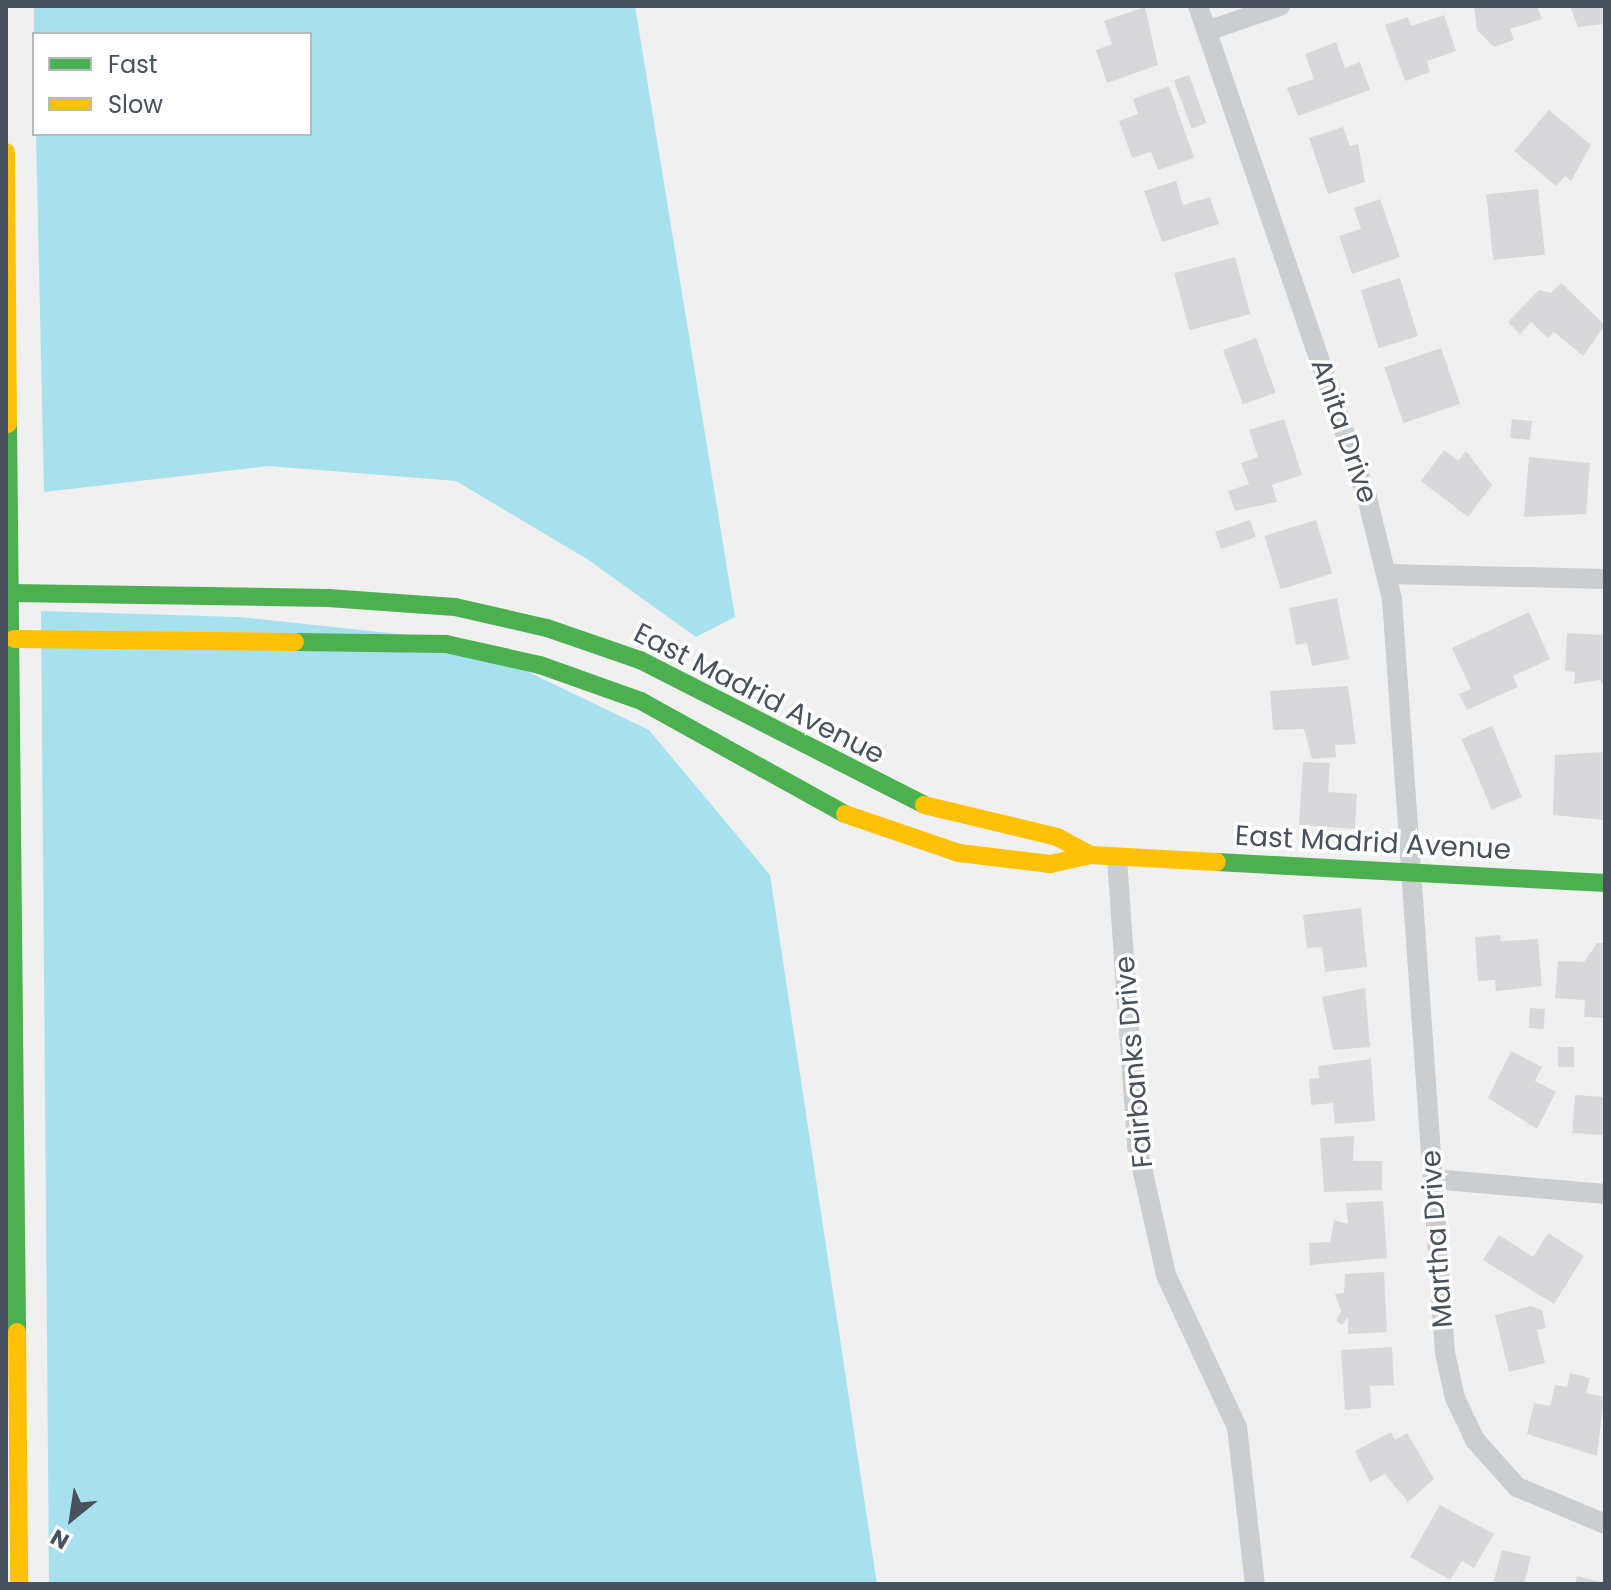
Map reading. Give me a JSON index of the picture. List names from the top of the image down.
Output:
{
  "streets": {
    "street": [
      "Anita Drive",
      "East Madrid Avenue",
      "Fairbanks Drive",
      "Martha Drive"
    ]
  },
  "crossings": [
    ["Anita Drive", "East Madrid Avenue"],
    ["Anita Drive", "Martha Drive"],
    ["East Madrid Avenue", "Fairbanks Drive"],
    ["East Madrid Avenue", "Martha Drive"]
  ],
  "legend": ["Fast", "Slow"],
  "north": "bottom left"
}
